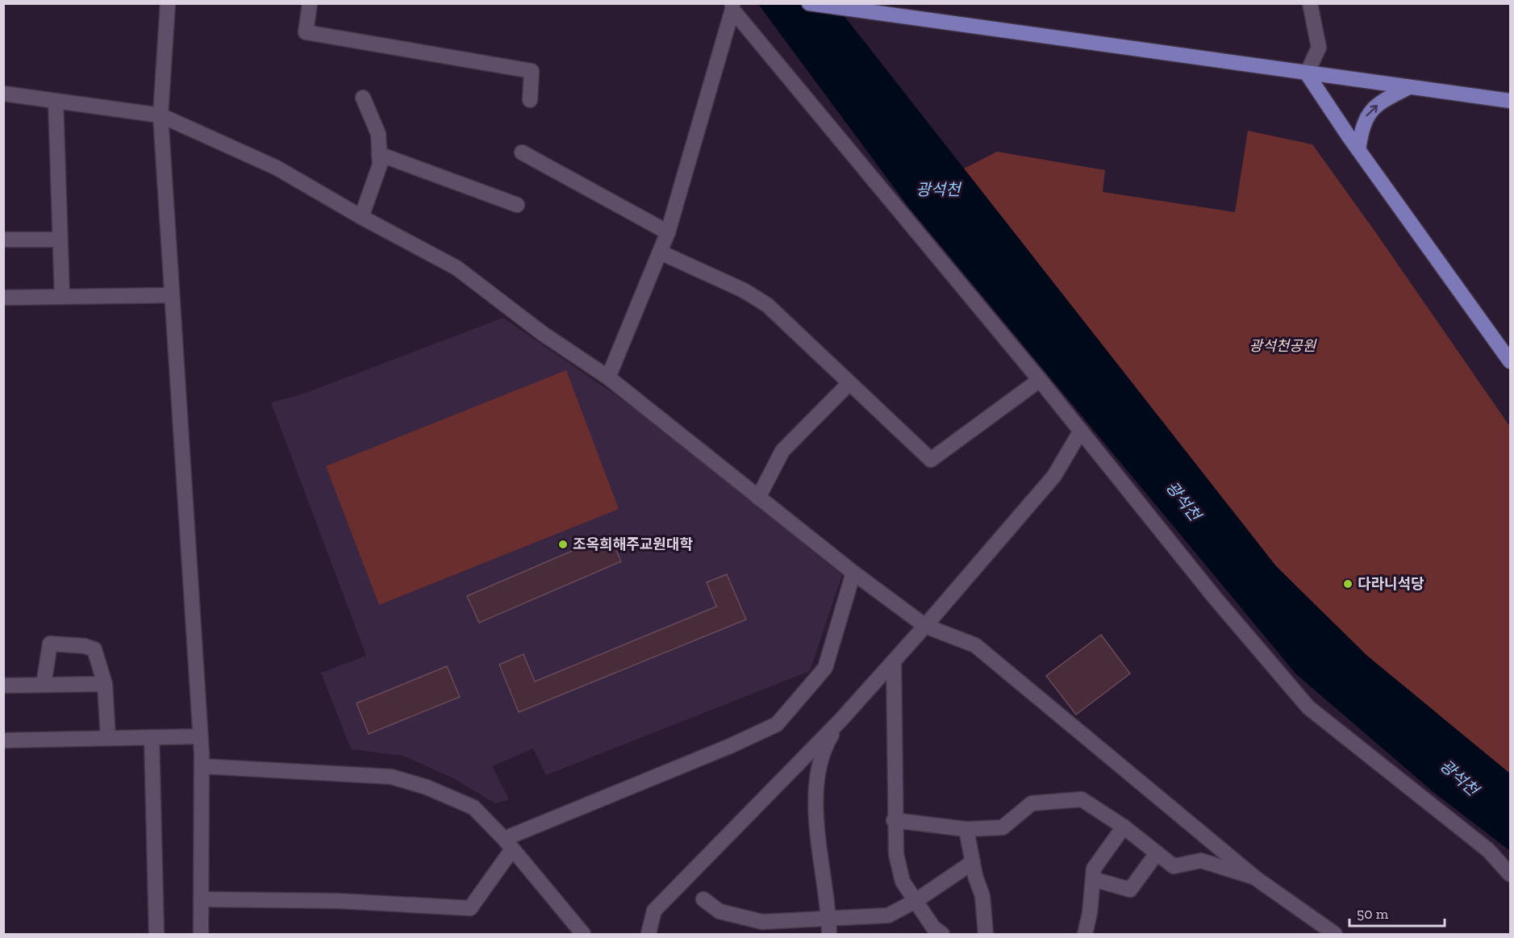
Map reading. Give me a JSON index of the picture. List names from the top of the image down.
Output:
{
  "water": ["광석천"],
  "parks": ["광석천공원"],
  "places": ["조옥희해주교원대학", "다라니석당"],
  "scale_bar": "50 m"
}
